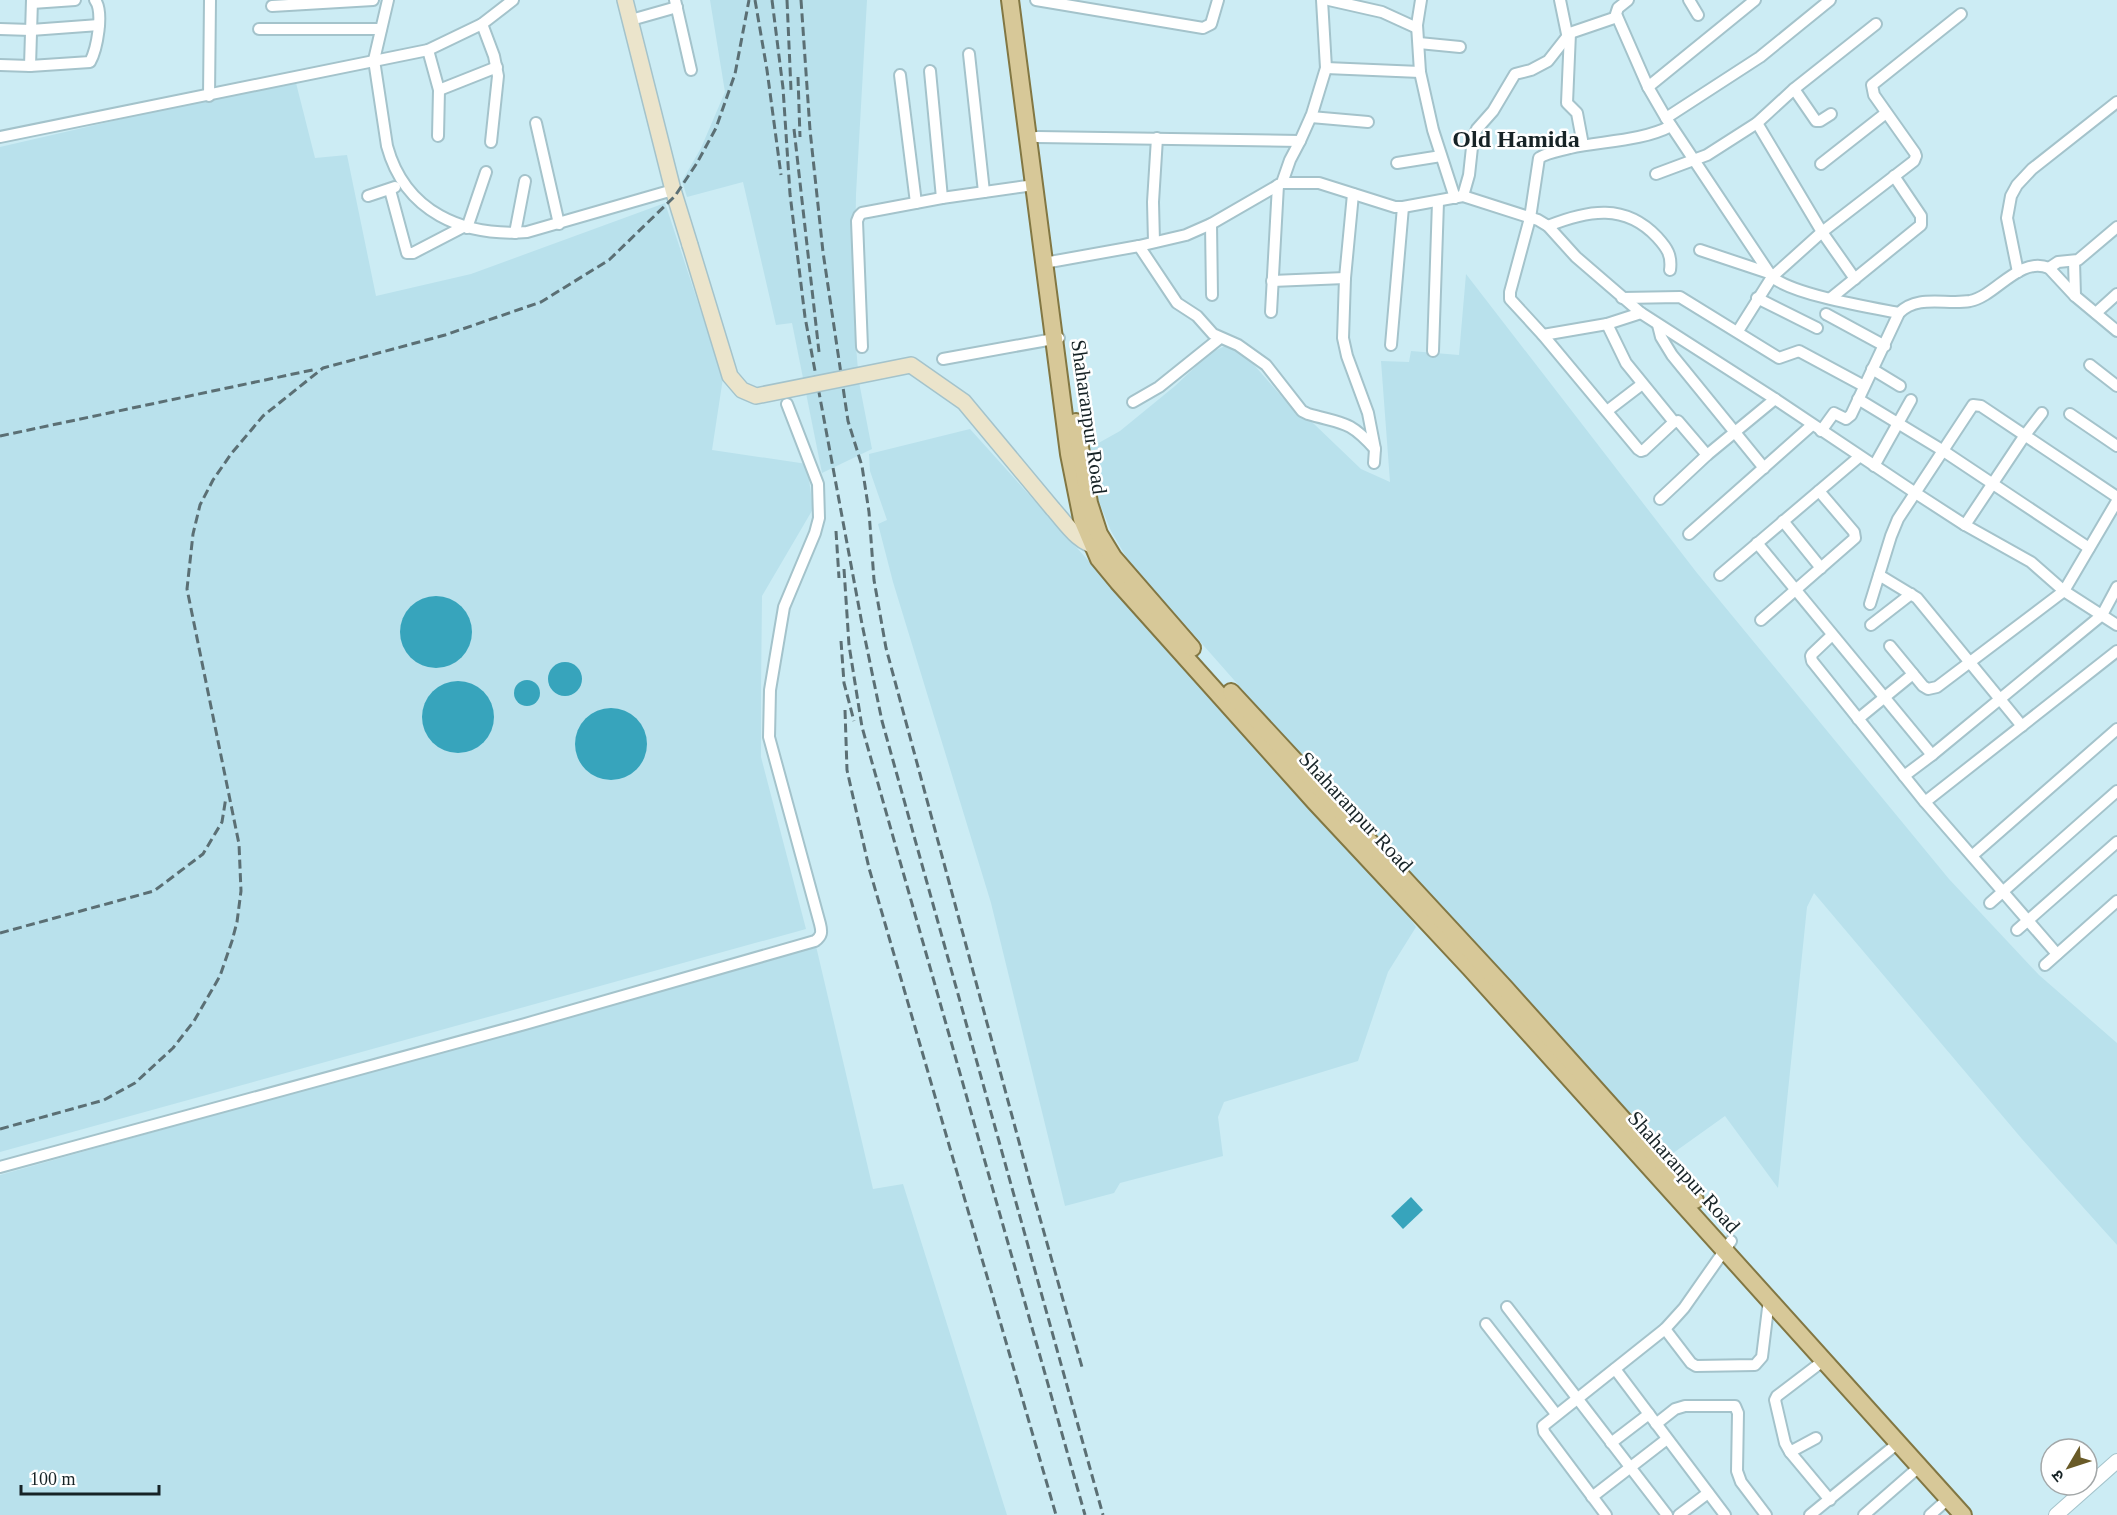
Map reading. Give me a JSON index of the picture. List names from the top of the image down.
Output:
{
  "streets": {
    "main road": ["Shaharanpur Road"]
  },
  "districts": ["Old Hamida"],
  "scale_bar": "100 m",
  "north": "bottom left"
}
